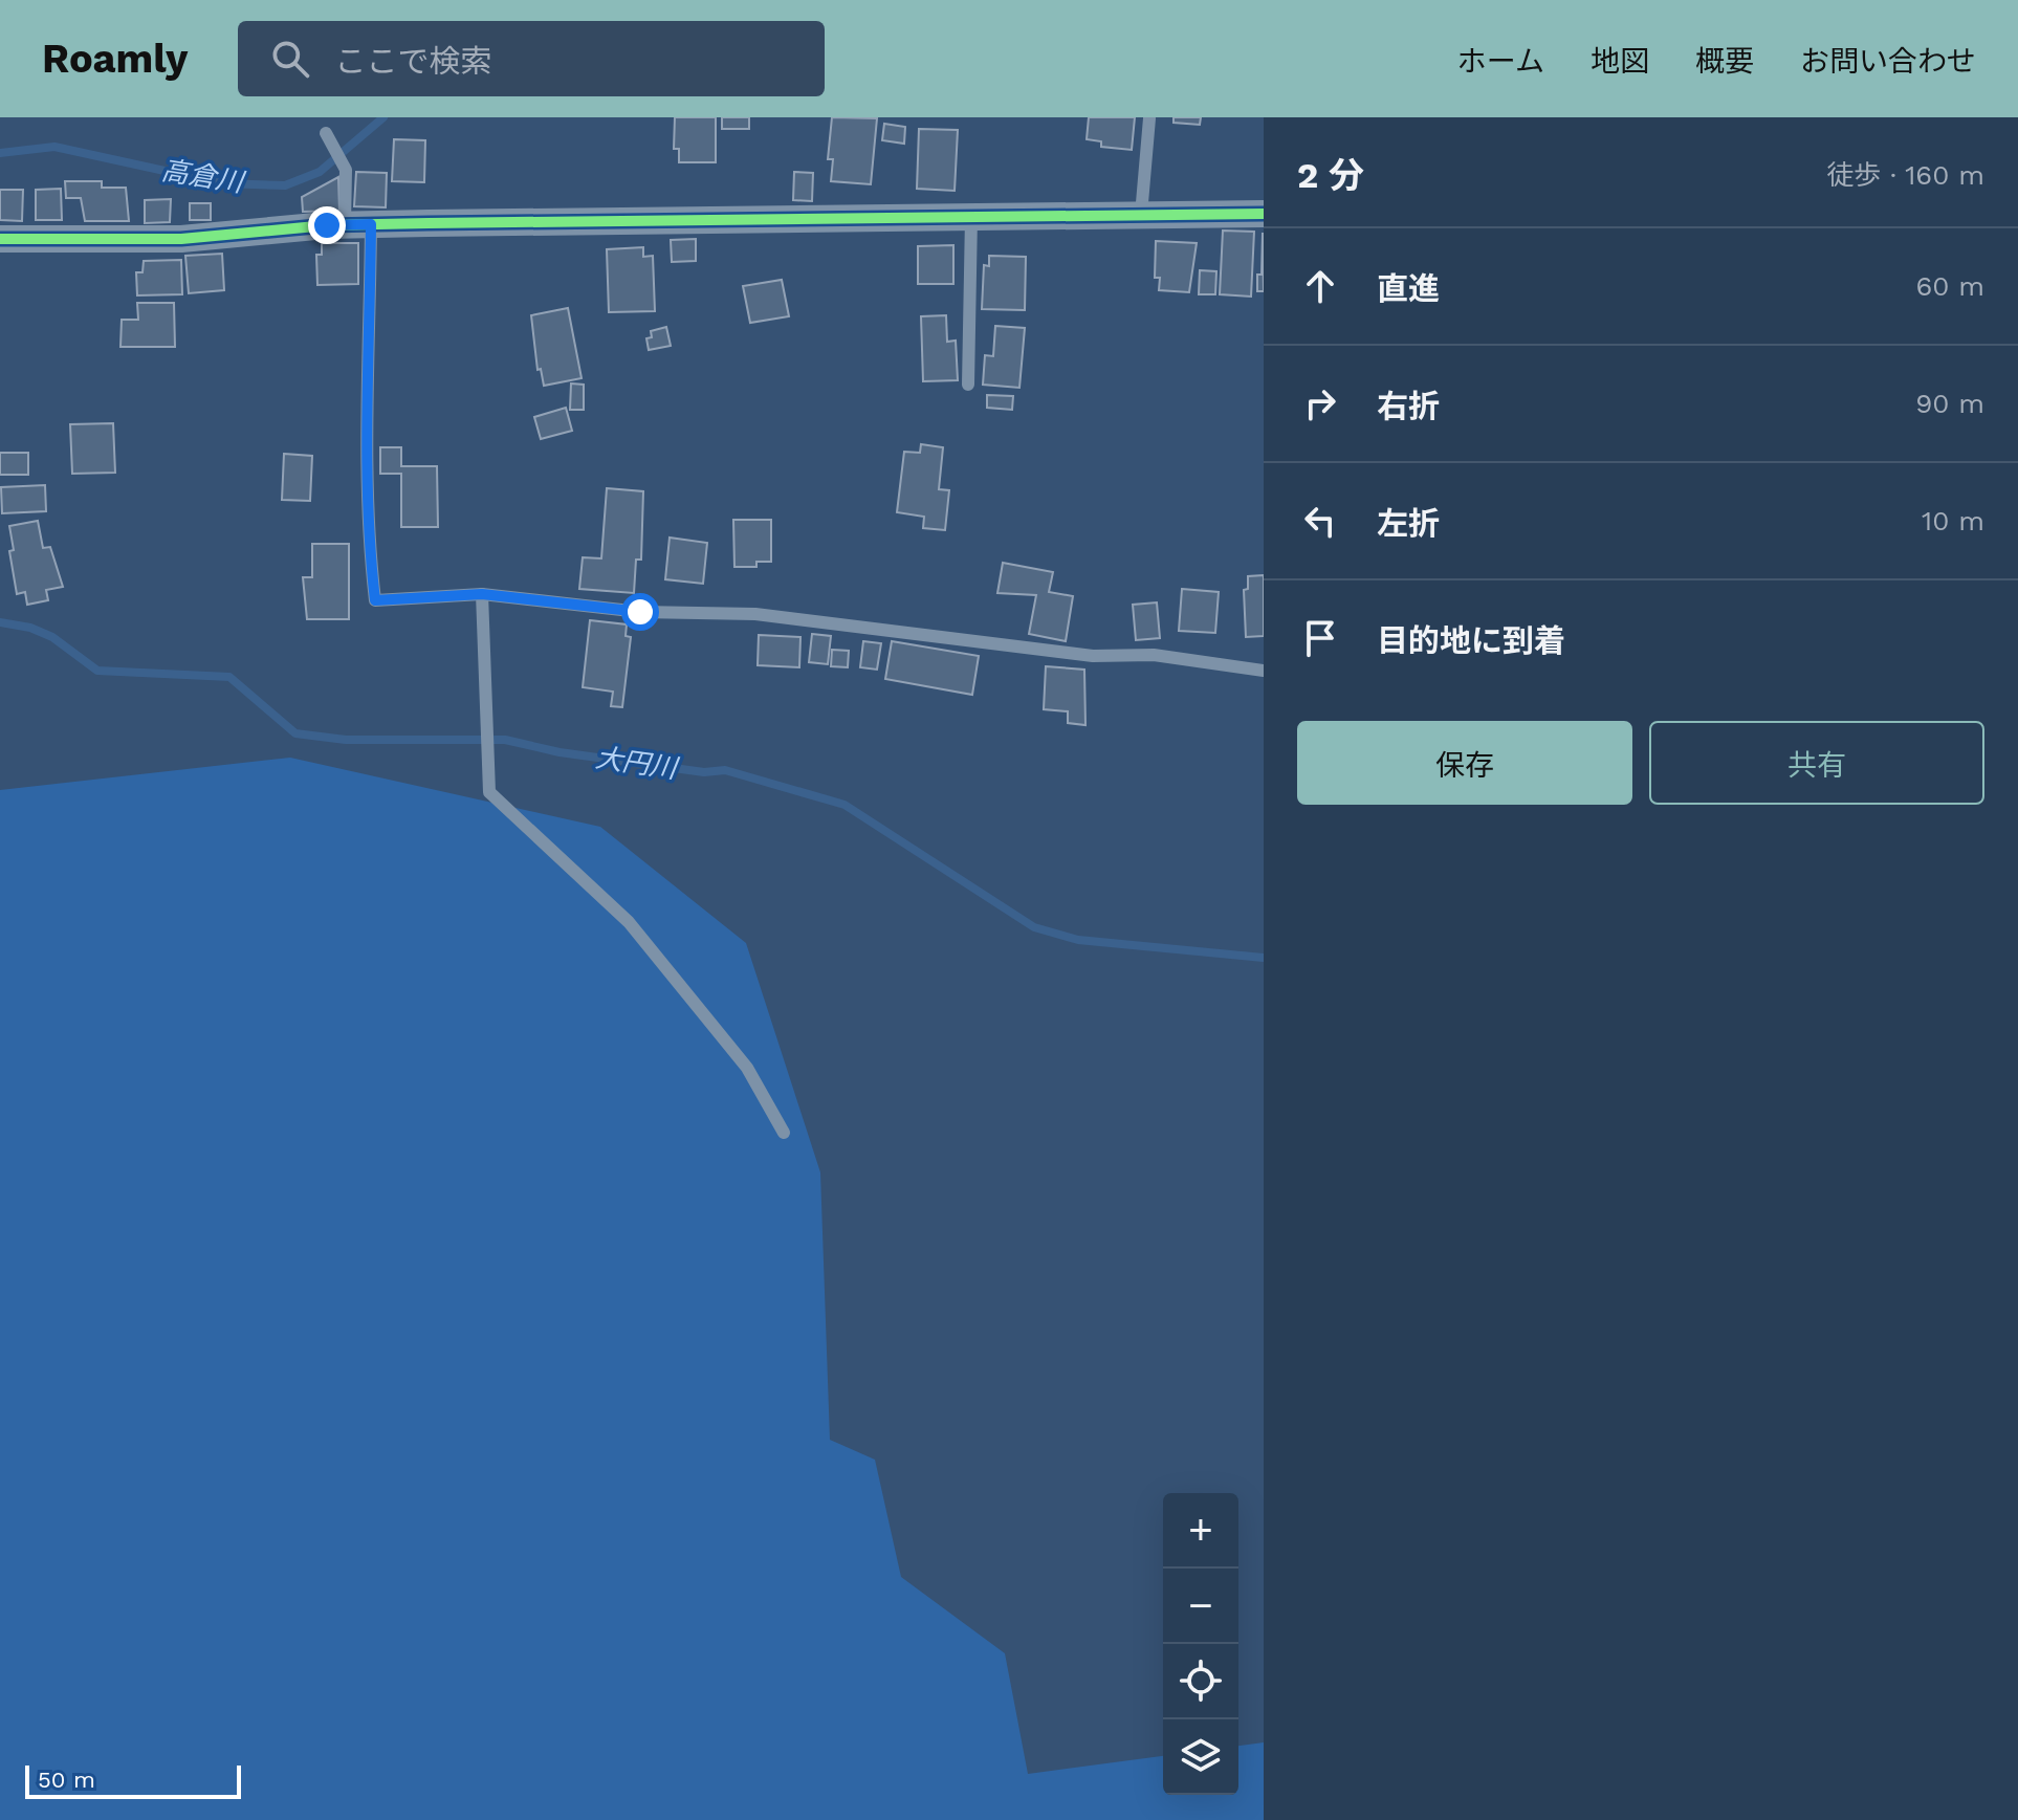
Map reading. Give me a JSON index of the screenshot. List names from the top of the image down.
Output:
{
  "water": ["高倉川", "大円川"],
  "scale_bar": "50 m",
  "page": {
    "header": "Roamly",
    "search": "ここで検索",
    "nav": [
      "ホーム",
      "地図",
      "概要",
      "お問い合わせ"
    ],
    "heading": ["2 分", "徒歩 · 160 m"],
    "list": [
      ["直進", "60 m"],
      ["右折", "90 m"],
      ["左折", "10 m"],
      "目的地に到着"
    ],
    "buttons": ["保存", "共有"],
    "map_buttons": ["+", "−"],
    "scale": "50 m"
  }
}
